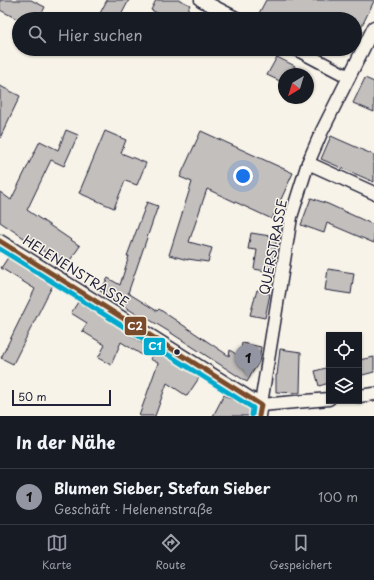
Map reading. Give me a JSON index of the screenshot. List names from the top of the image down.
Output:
{
  "streets": {
    "street": ["QUERSTRASSE", "HELENENSTRASSE"]
  },
  "crossings": [
    ["QUERSTRASSE", "HELENENSTRASSE"]
  ],
  "lines": ["transit line C2", "transit line C1"],
  "scale_bar": "50 m",
  "north": "bottom left",
  "page": {
    "search": "Hier suchen",
    "pins": "1",
    "scale": "50 m",
    "heading": "In der Nähe",
    "list": [
      {
        "mark": "1",
        "name": "Blumen Sieber, Stefan Sieber",
        "note": "Geschäft · Helenenstraße",
        "value": "100 m"
      }
    ],
    "nav": ["Karte", "Route", "Gespeichert"]
  }
}
